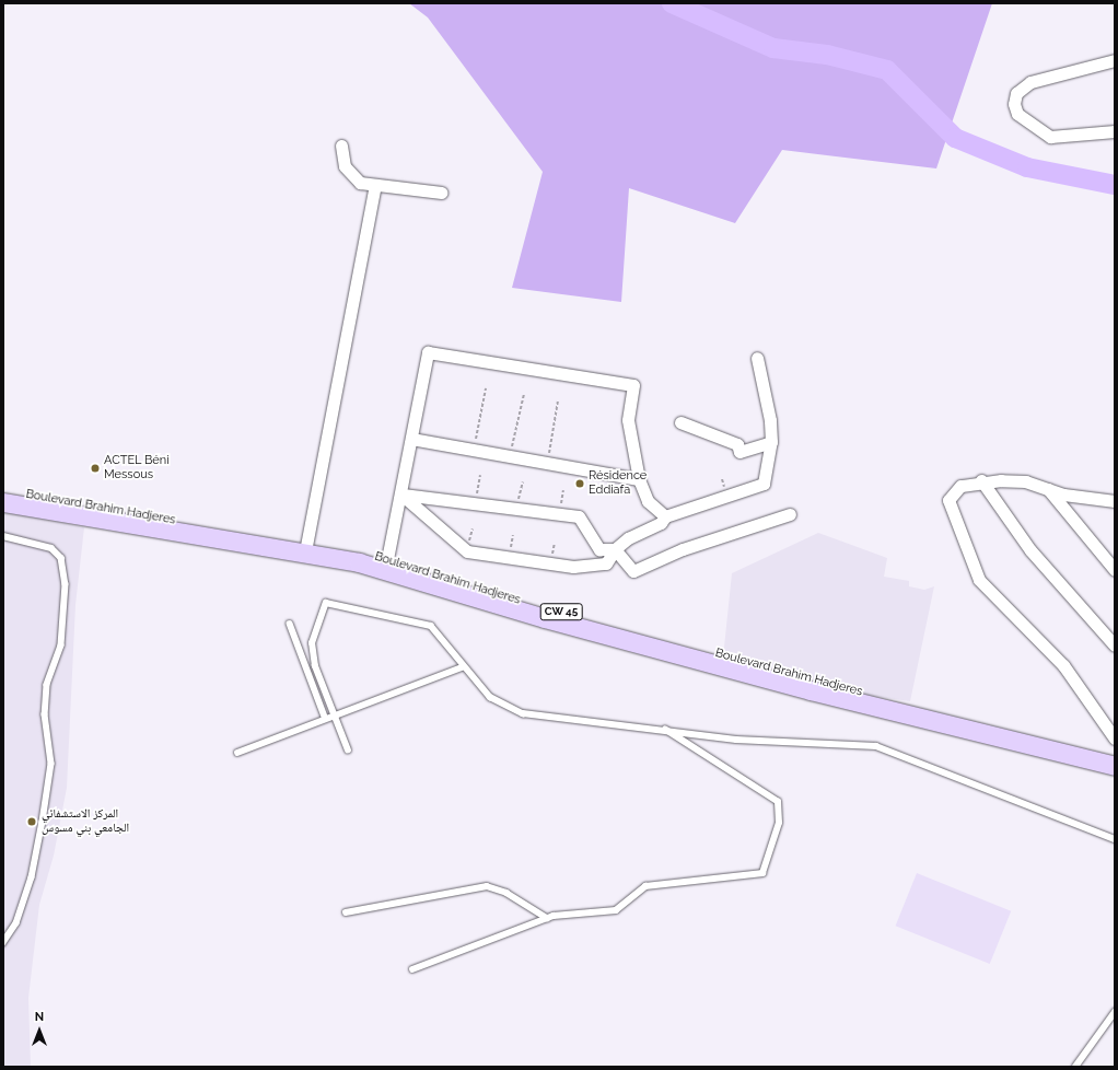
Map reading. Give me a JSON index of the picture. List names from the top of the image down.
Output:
{
  "streets": {
    "main road": ["Boulevard Brahim Hadjeres", "CW 45"]
  },
  "places": ["ACTEL Béni Messous", "Résidence Eddiafa", "المركز الاستشفائي الجامعي بني مسوس"],
  "north": "top"
}
